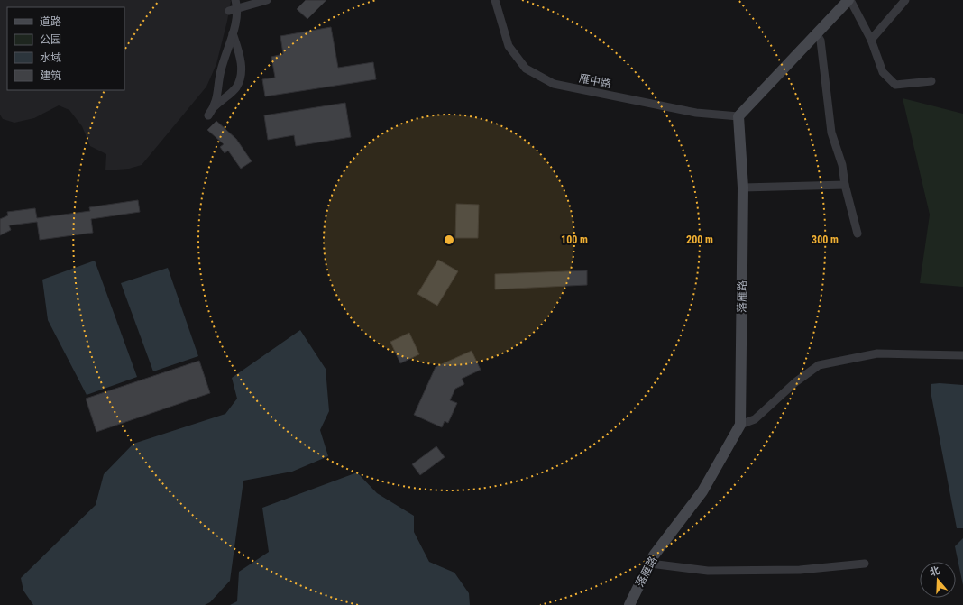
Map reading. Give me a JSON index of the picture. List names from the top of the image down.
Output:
{
  "streets": {
    "street": ["雁中路", "落雁路"]
  },
  "crossings": [
    ["雁中路", "落雁路"]
  ],
  "legend": [
    "道路",
    "公园",
    "水域",
    "建筑"
  ],
  "north": "top",
  "rings": ["100 m", "200 m", "300 m"]
}
